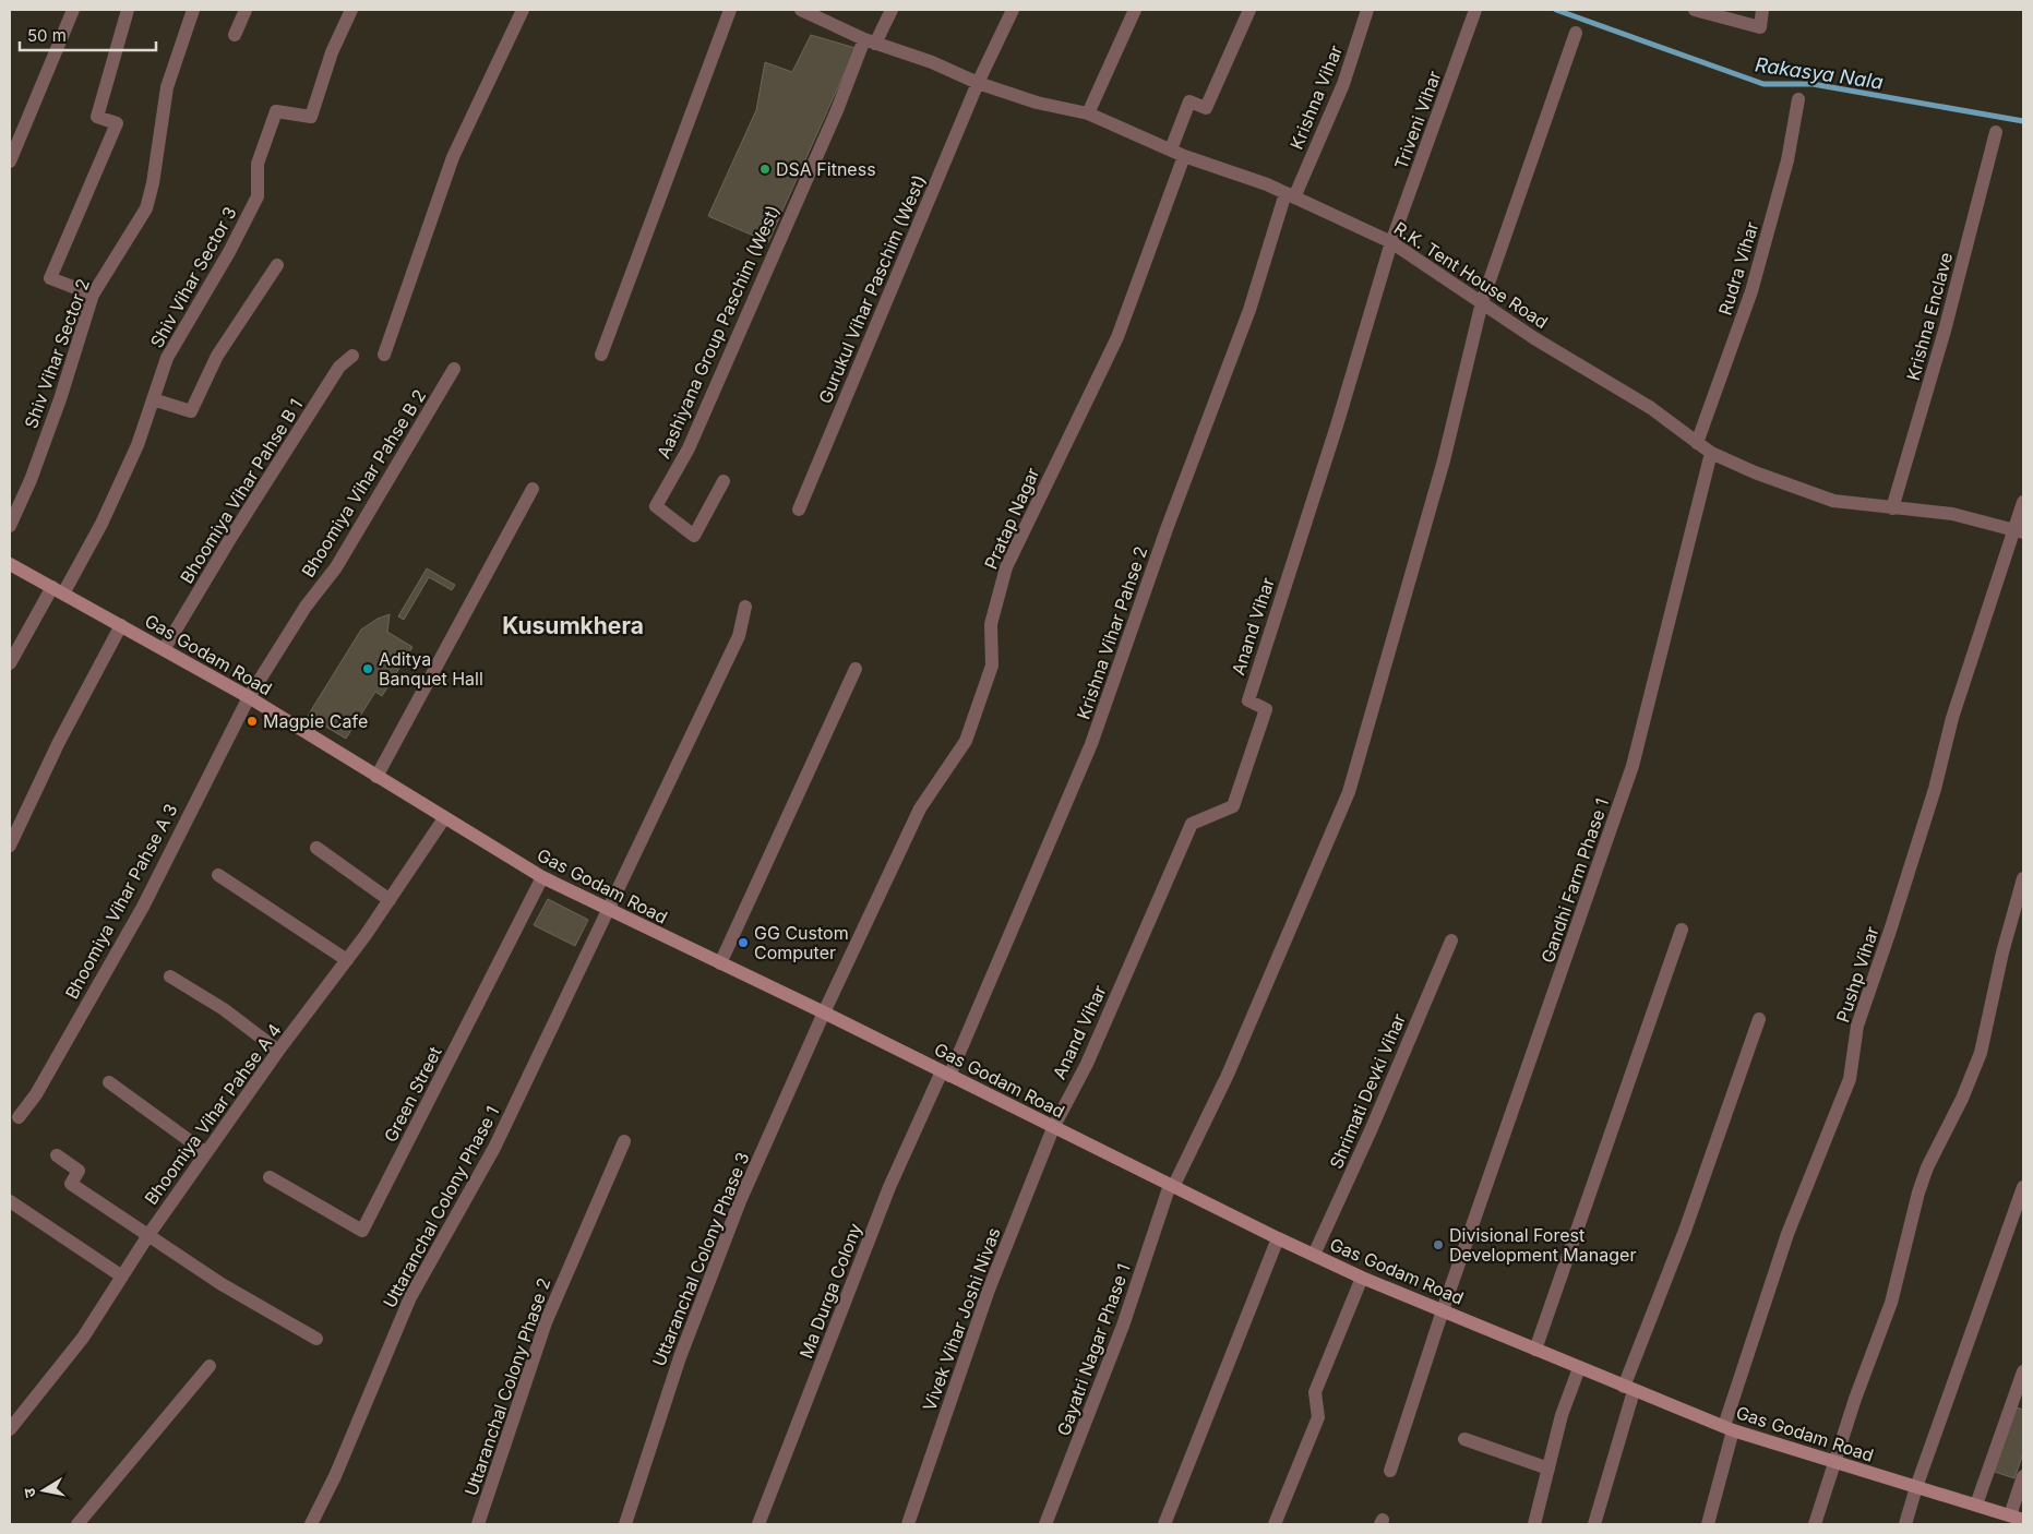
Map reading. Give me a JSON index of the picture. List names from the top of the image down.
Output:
{
  "streets": {
    "main road": ["Gas Godam Road"],
    "street": [
      "Krishna Vihar",
      "Triveni Vihar",
      "Rudra Vihar",
      "R.K. Tent House Road",
      "Shiv Vihar Sector 3",
      "Gurukul Vihar Paschim (West)",
      "Krishna Enclave",
      "Aashiyana Group Paschim (West)",
      "Shiv Vihar Sector 2",
      "Bhoomiya Vihar Pahse B 2",
      "Bhoomiya Vihar Pahse B 1",
      "Pratap Nagar",
      "Anand Vihar",
      "Krishna Vihar Pahse 2",
      "Gandhi Farm Phase 1",
      "Bhoomiya Vihar Pahse A 3",
      "Pushp Vihar",
      "Shrimati Devki Vihar",
      "Green Street",
      "Bhoomiya Vihar Pahse A 4",
      "Uttaranchal Colony Phase 1",
      "Uttaranchal Colony Phase 3",
      "Ma Durga Colony",
      "Vivek Vihar Joshi Nivas",
      "Gayatri Nagar Phase 1",
      "Uttaranchal Colony Phase 2"
    ]
  },
  "crossings": [
    ["Krishna Vihar", "R.K. Tent House Road"],
    ["Krishna Vihar", "Krishna Vihar Pahse 2"],
    ["Triveni Vihar", "R.K. Tent House Road"],
    ["Triveni Vihar", "Anand Vihar"],
    ["Rudra Vihar", "R.K. Tent House Road"],
    ["R.K. Tent House Road", "Gurukul Vihar Paschim (West)"],
    ["R.K. Tent House Road", "Krishna Enclave"],
    ["R.K. Tent House Road", "Aashiyana Group Paschim (West)"],
    ["R.K. Tent House Road", "Pratap Nagar"],
    ["R.K. Tent House Road", "Anand Vihar"],
    ["R.K. Tent House Road", "Krishna Vihar Pahse 2"],
    ["R.K. Tent House Road", "Gandhi Farm Phase 1"],
    ["R.K. Tent House Road", "Pushp Vihar"],
    ["R.K. Tent House Road", "Gayatri Nagar Phase 1"],
    ["Shiv Vihar Sector 3", "Gas Godam Road"],
    ["Bhoomiya Vihar Pahse B 2", "Gas Godam Road"],
    ["Bhoomiya Vihar Pahse B 2", "Bhoomiya Vihar Pahse A 3"],
    ["Bhoomiya Vihar Pahse B 1", "Gas Godam Road"],
    ["Pratap Nagar", "Gas Godam Road"],
    ["Pratap Nagar", "Uttaranchal Colony Phase 3"],
    ["Anand Vihar", "Gas Godam Road"],
    ["Anand Vihar", "Vivek Vihar Joshi Nivas"],
    ["Krishna Vihar Pahse 2", "Gas Godam Road"],
    ["Krishna Vihar Pahse 2", "Ma Durga Colony"],
    ["Gas Godam Road", "Gandhi Farm Phase 1"],
    ["Gas Godam Road", "Bhoomiya Vihar Pahse A 3"],
    ["Gas Godam Road", "Pushp Vihar"],
    ["Gas Godam Road", "Shrimati Devki Vihar"],
    ["Gas Godam Road", "Green Street"],
    ["Gas Godam Road", "Bhoomiya Vihar Pahse A 4"],
    ["Gas Godam Road", "Uttaranchal Colony Phase 1"],
    ["Gas Godam Road", "Uttaranchal Colony Phase 3"],
    ["Gas Godam Road", "Ma Durga Colony"],
    ["Gas Godam Road", "Vivek Vihar Joshi Nivas"],
    ["Gas Godam Road", "Gayatri Nagar Phase 1"]
  ],
  "districts": ["Kusumkhera"],
  "water": ["Rakasya Nala"],
  "places": [
    "DSA Fitness",
    "Aditya Banquet Hall",
    "Magpie Cafe",
    "GG Custom Computer",
    "Divisional Forest Development Manager"
  ],
  "scale_bar": "50 m",
  "north": "left"
}
